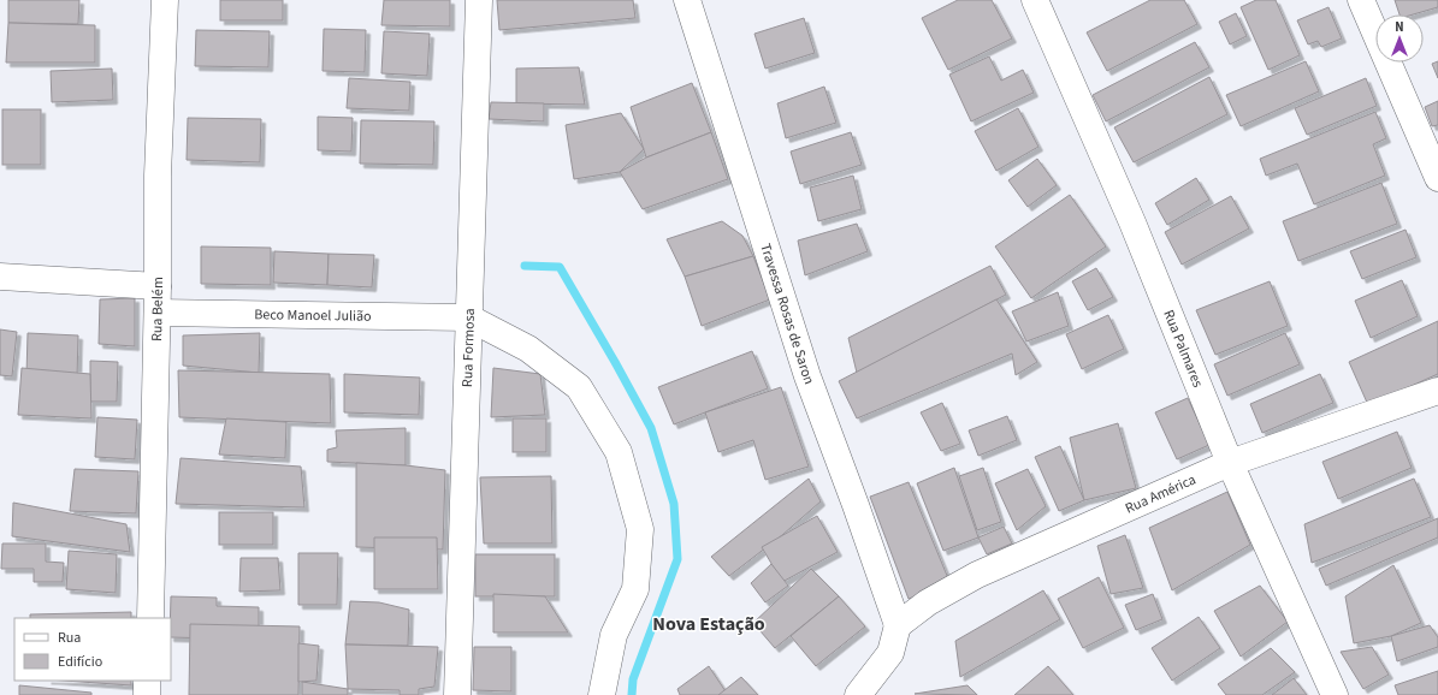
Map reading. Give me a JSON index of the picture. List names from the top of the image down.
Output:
{
  "streets": {
    "street": [
      "Rua Belém",
      "Travessa Rosas de Saron",
      "Beco Manoel Julião",
      "Rua Formosa",
      "Rua Palmares",
      "Rua América"
    ]
  },
  "crossings": [
    ["Rua Belém", "Beco Manoel Julião"],
    ["Travessa Rosas de Saron", "Rua América"],
    ["Beco Manoel Julião", "Rua Formosa"],
    ["Rua Palmares", "Rua América"]
  ],
  "districts": ["Nova Estação"],
  "legend": ["Rua", "Edifício"],
  "north": "top"
}
